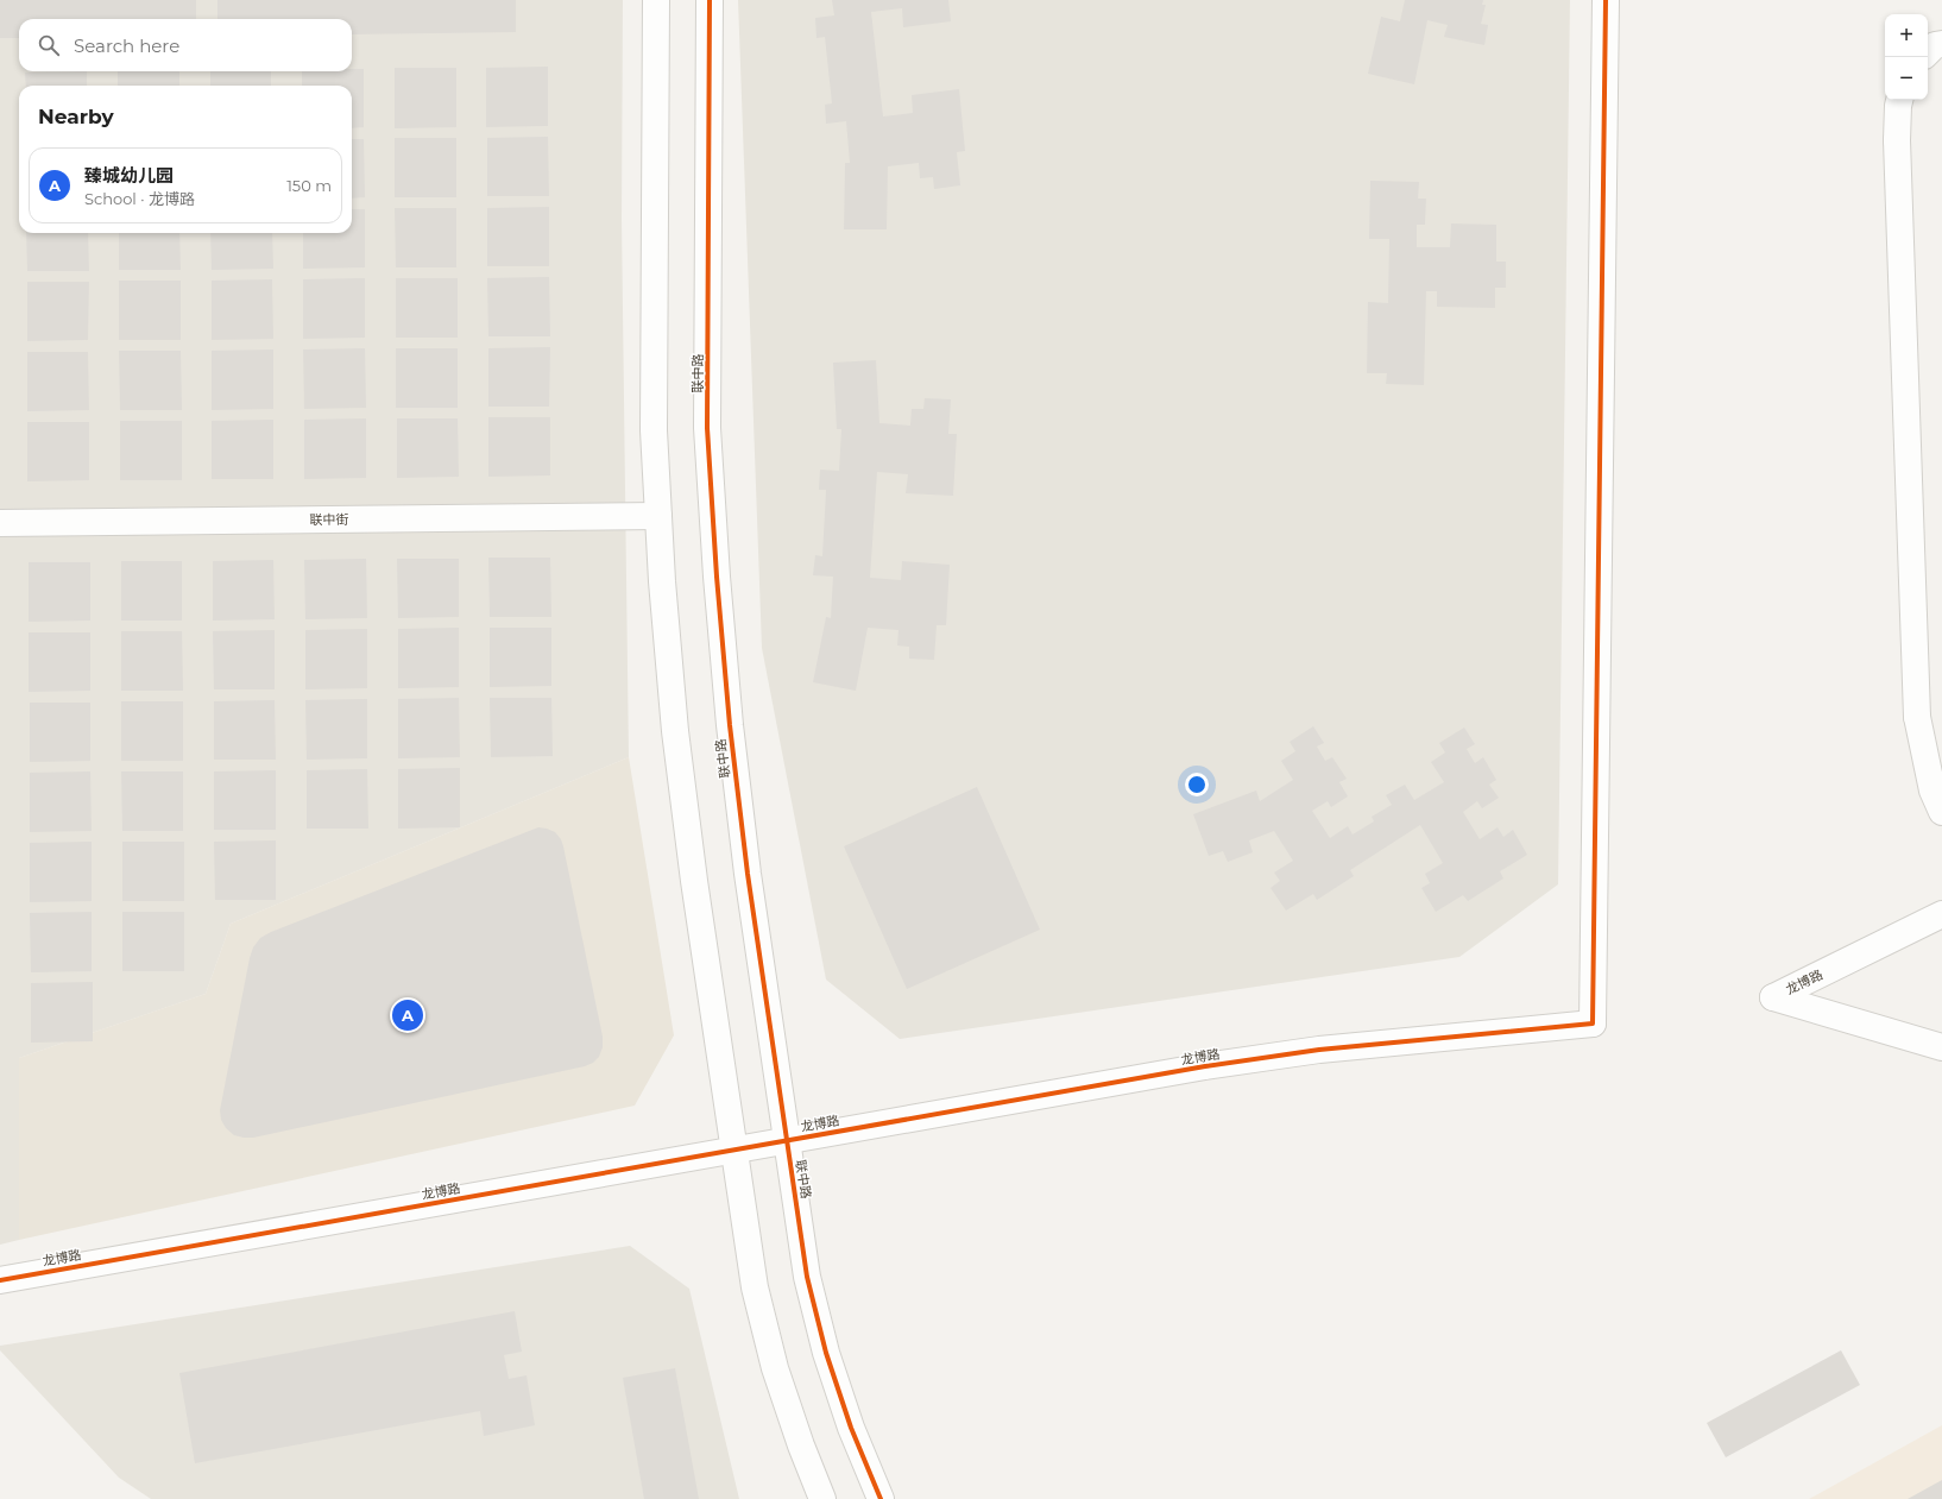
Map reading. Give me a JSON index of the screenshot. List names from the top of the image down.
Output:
{
  "streets": {
    "street": ["联中路", "联中街", "龙博路"]
  },
  "crossings": [
    ["联中路", "龙博路"]
  ],
  "page": {
    "map_buttons": ["+", "−"],
    "search": "Search here",
    "heading": "Nearby",
    "list": [
      {
        "mark": "A",
        "name": "臻城幼儿园",
        "note": "School · 龙博路",
        "value": "150 m"
      }
    ],
    "pins": "A"
  }
}
